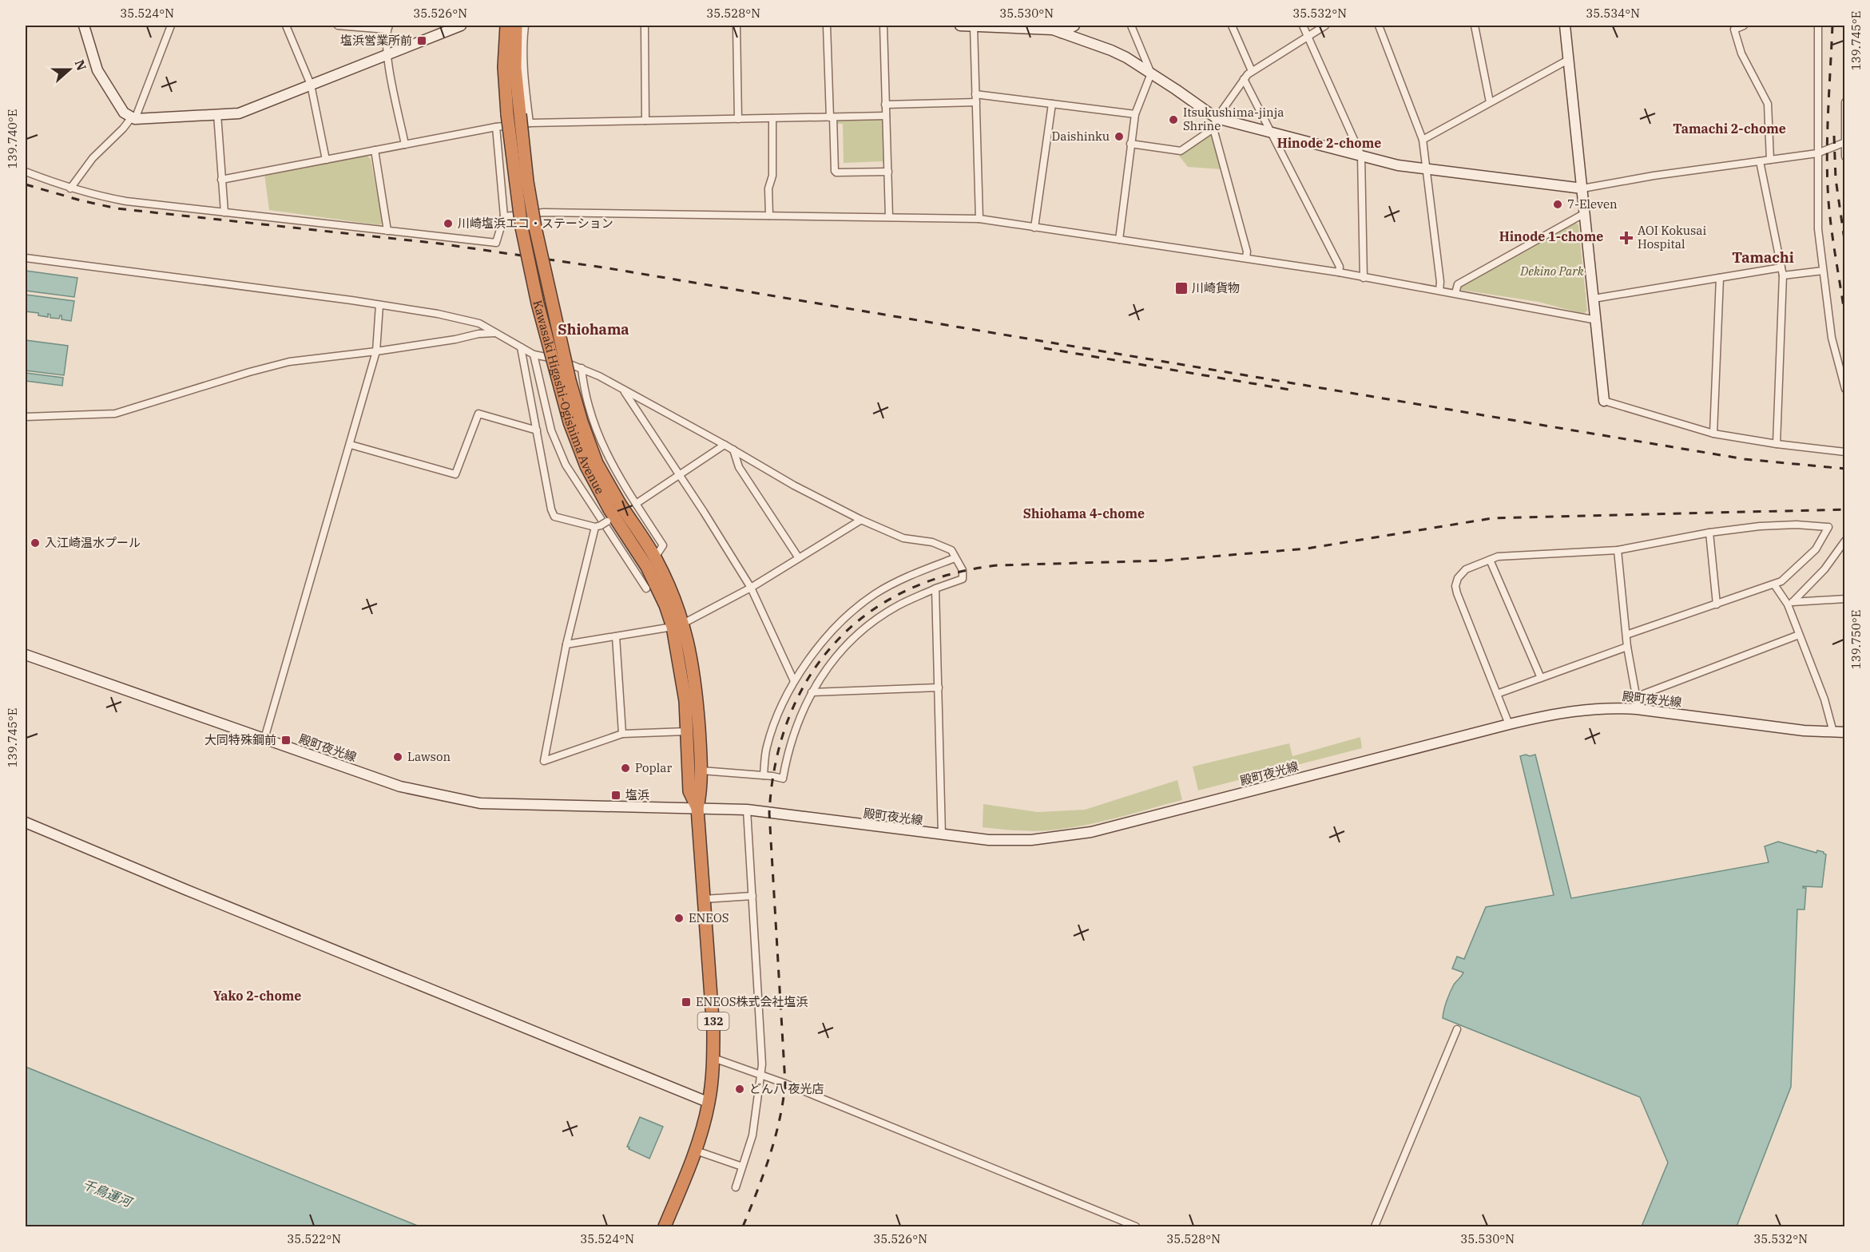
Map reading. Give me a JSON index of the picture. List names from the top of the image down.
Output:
{
  "streets": {
    "highway": ["Kawasaki Higashi-Ogishima Avenue", "132"],
    "street": ["殿町夜光線"]
  },
  "crossings": [
    ["Kawasaki Higashi-Ogishima Avenue", "殿町夜光線"]
  ],
  "districts": [
    "Tamachi 2-chome",
    "Hinode 2-chome",
    "Hinode 1-chome",
    "Tamachi",
    "Shiohama",
    "Shiohama 4-chome",
    "Yako 2-chome"
  ],
  "water": ["千鳥運河"],
  "parks": ["Dekino Park"],
  "places": {
    "transit": [
      "塩浜営業所前",
      "川崎貨物",
      "大同特殊鋼前",
      "塩浜",
      "ENEOS株式会社塩浜"
    ],
    "other": [
      "Itsukushima-jinja Shrine",
      "Daishinku",
      "7-Eleven",
      "川崎塩浜エコ・ステーション",
      "入江崎温水プール",
      "Lawson",
      "Poplar",
      "ENEOS",
      "どん八 夜光店"
    ],
    "health": ["AOI Kokusai Hospital"]
  },
  "north": "right",
  "coordinates": [
    "35.524°N",
    "35.526°N",
    "35.528°N",
    "35.530°N",
    "35.532°N",
    "35.534°N",
    "139.745°E",
    "139.740°E",
    "139.750°E",
    "35.522°N"
  ]
}
